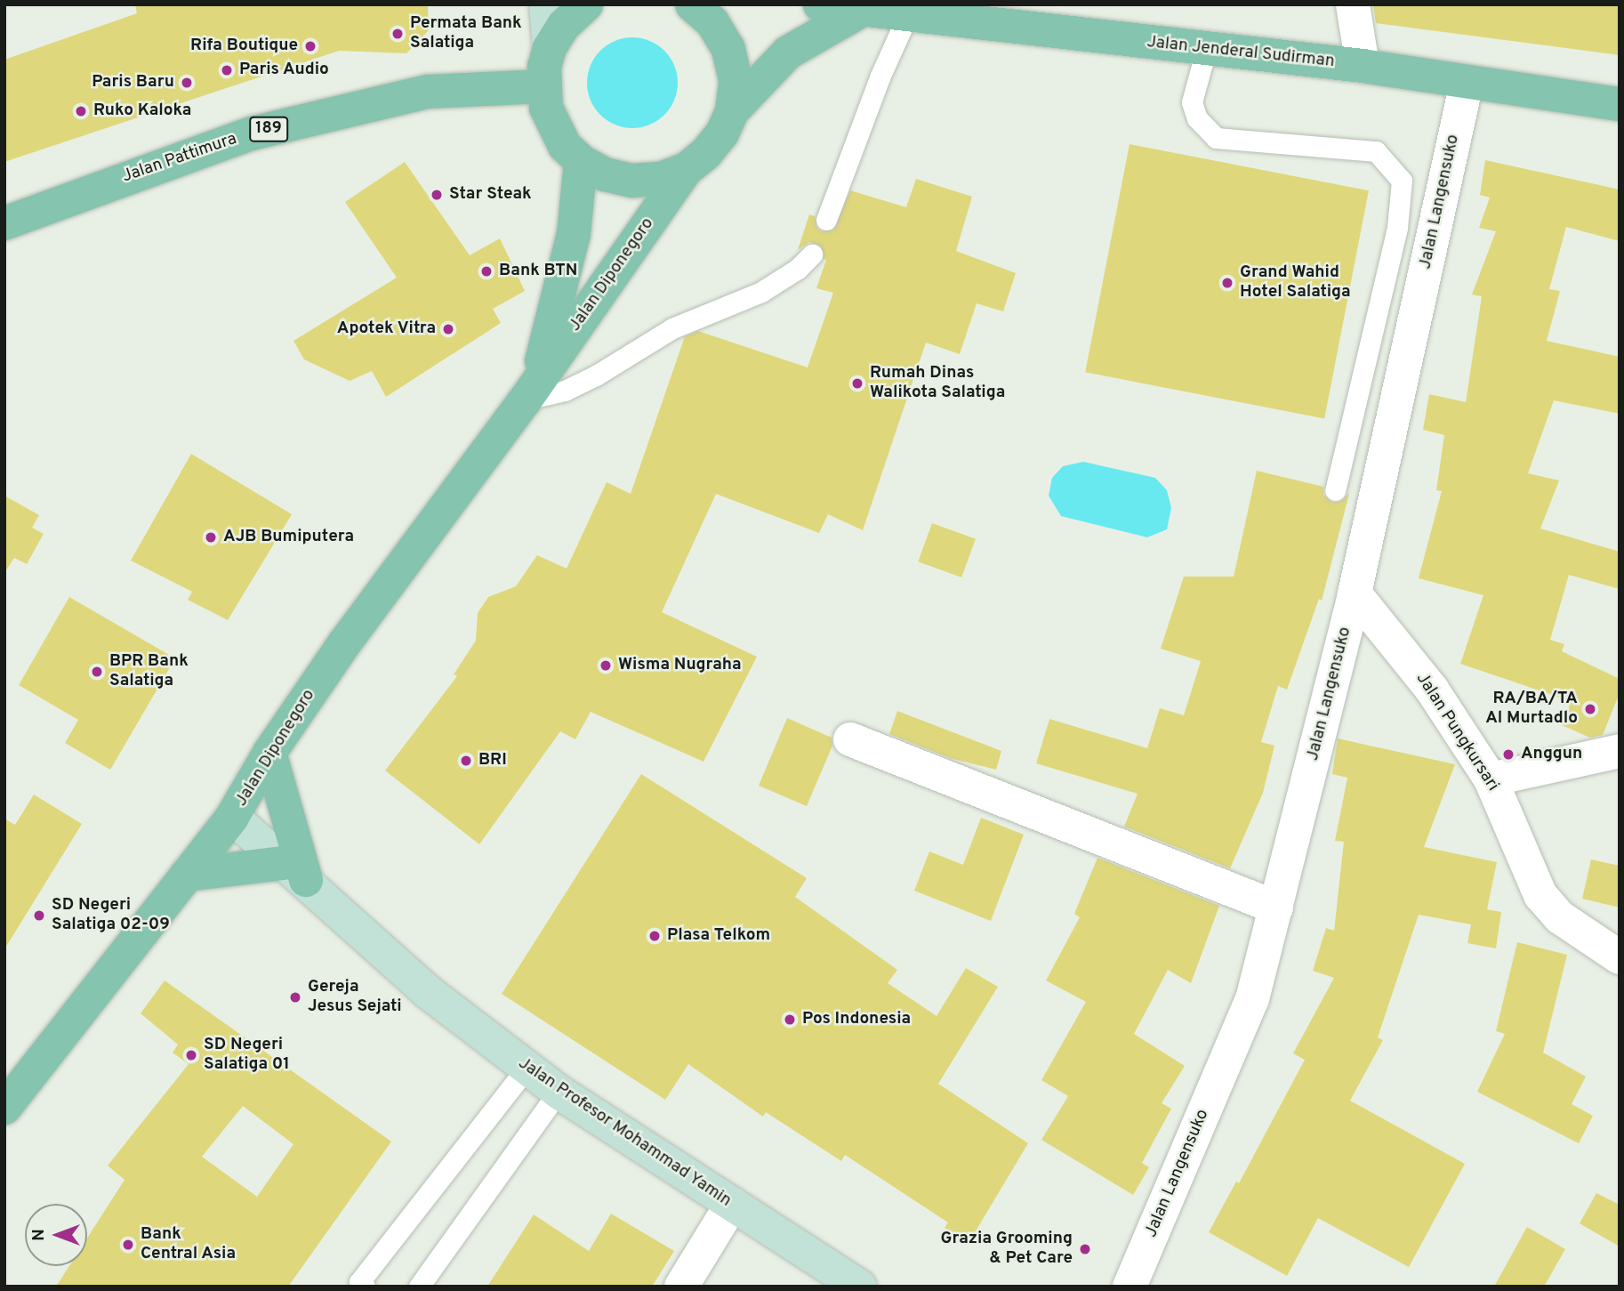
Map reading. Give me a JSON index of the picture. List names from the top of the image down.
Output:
{
  "streets": {
    "main road": [
      "Jalan Jenderal Sudirman",
      "189",
      "Jalan Pattimura",
      "Jalan Diponegoro",
      "Jalan Profesor Mohammad Yamin"
    ],
    "street": ["Jalan Langensuko", "Jalan Pungkursari"]
  },
  "crossings": [
    ["Jalan Jenderal Sudirman", "Jalan Langensuko"],
    ["Jalan Langensuko", "Jalan Pungkursari"],
    ["Jalan Diponegoro", "Jalan Profesor Mohammad Yamin"]
  ],
  "places": [
    "Permata Bank Salatiga",
    "Rifa Boutique",
    "Paris Audio",
    "Paris Baru",
    "Ruko Kaloka",
    "Star Steak",
    "Bank BTN",
    "Grand Wahid Hotel Salatiga",
    "Apotek Vitra",
    "Rumah Dinas Walikota Salatiga",
    "AJB Bumiputera",
    "Wisma Nugraha",
    "BPR Bank Salatiga",
    "RA/BA/TA Al Murtadlo",
    "Anggun",
    "BRI",
    "SD Negeri Salatiga 02-09",
    "Plasa Telkom",
    "Gereja Jesus Sejati",
    "Pos Indonesia",
    "SD Negeri Salatiga 01",
    "Bank Central Asia",
    "Grazia Grooming & Pet Care"
  ],
  "north": "left"
}
